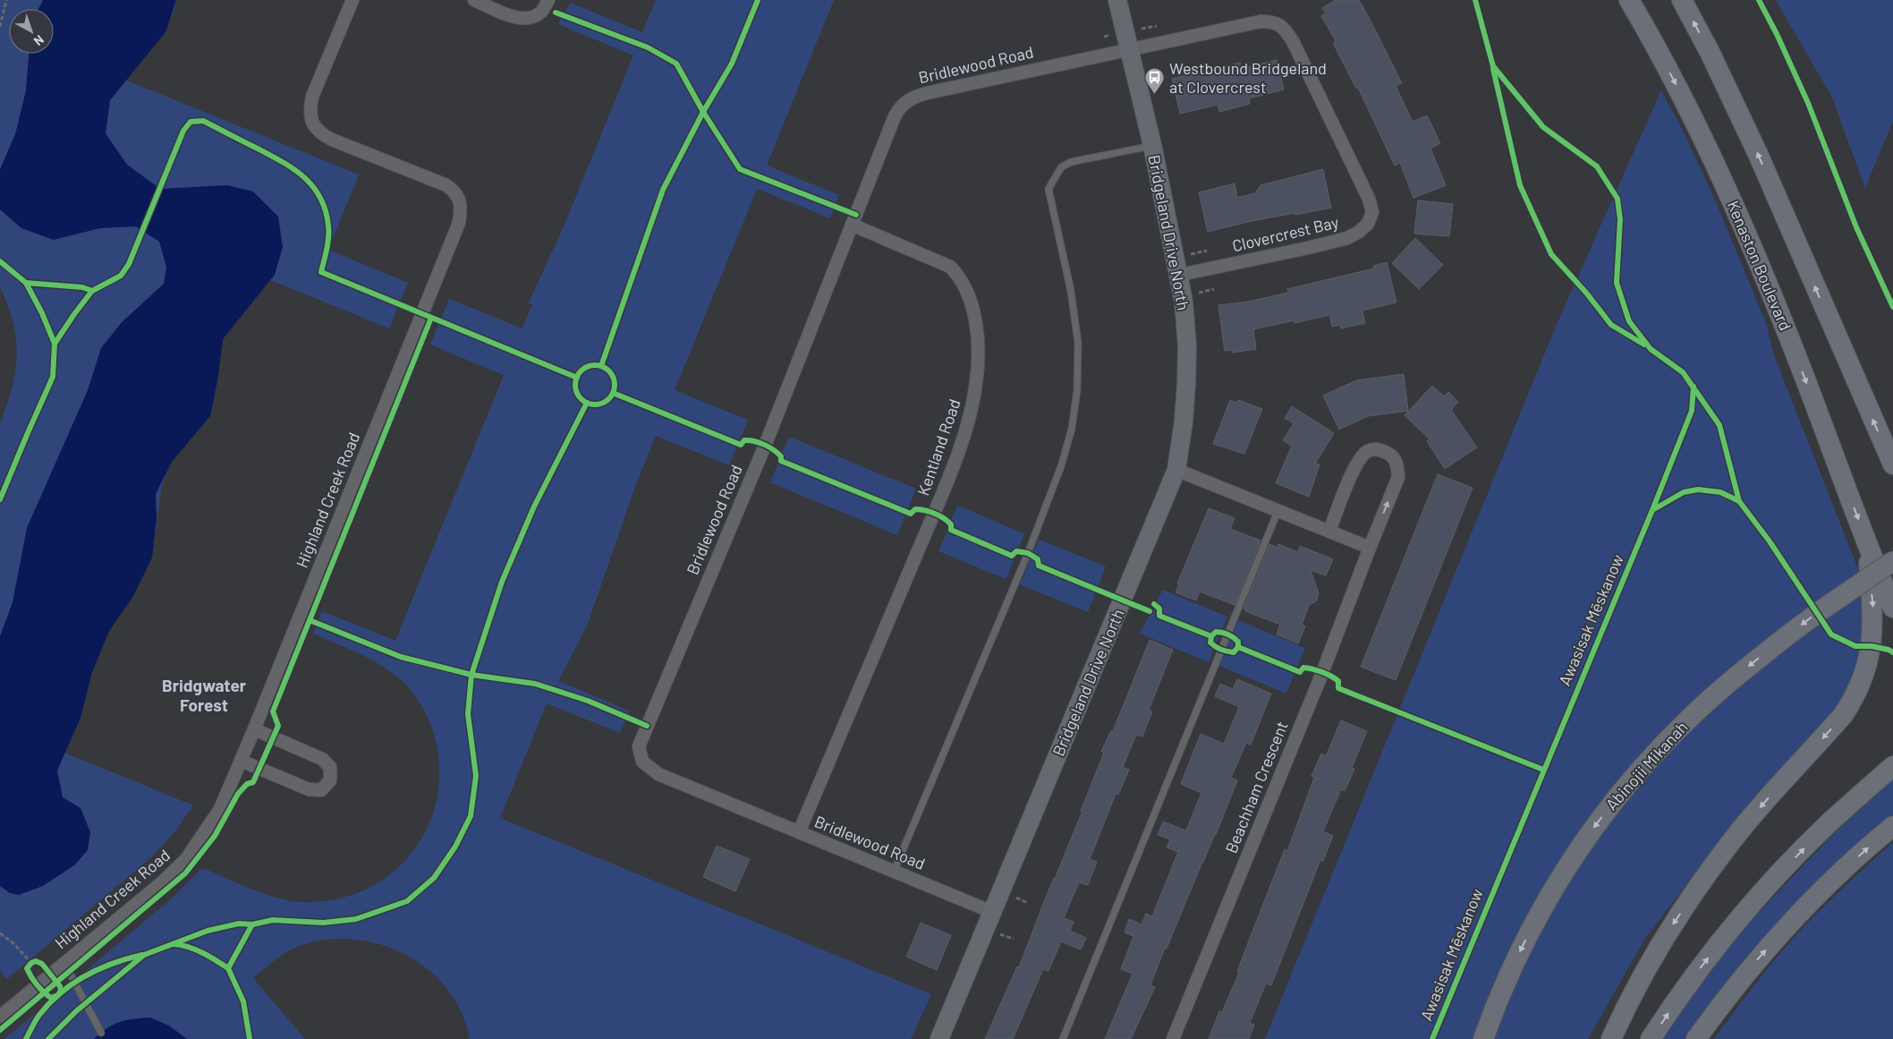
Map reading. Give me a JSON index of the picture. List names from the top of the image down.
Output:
{
  "streets": {
    "main road": ["Kenaston Boulevard", "Abinojii Mikanah"],
    "street": [
      "Bridlewood Road",
      "Bridgeland Drive North",
      "Clovercrest Bay",
      "Kentland Road",
      "Highland Creek Road",
      "Beachham Crescent"
    ],
    "cycle path": ["Awasisak Mēskanow"]
  },
  "crossings": [
    ["Bridlewood Road", "Bridgeland Drive North"],
    ["Bridlewood Road", "Clovercrest Bay"],
    ["Bridlewood Road", "Kentland Road"],
    ["Bridgeland Drive North", "Clovercrest Bay"]
  ],
  "districts": ["Bridgwater Forest"],
  "places": {
    "bus stop": ["Westbound Bridgeland at Clovercrest"]
  },
  "north": "bottom right"
}
